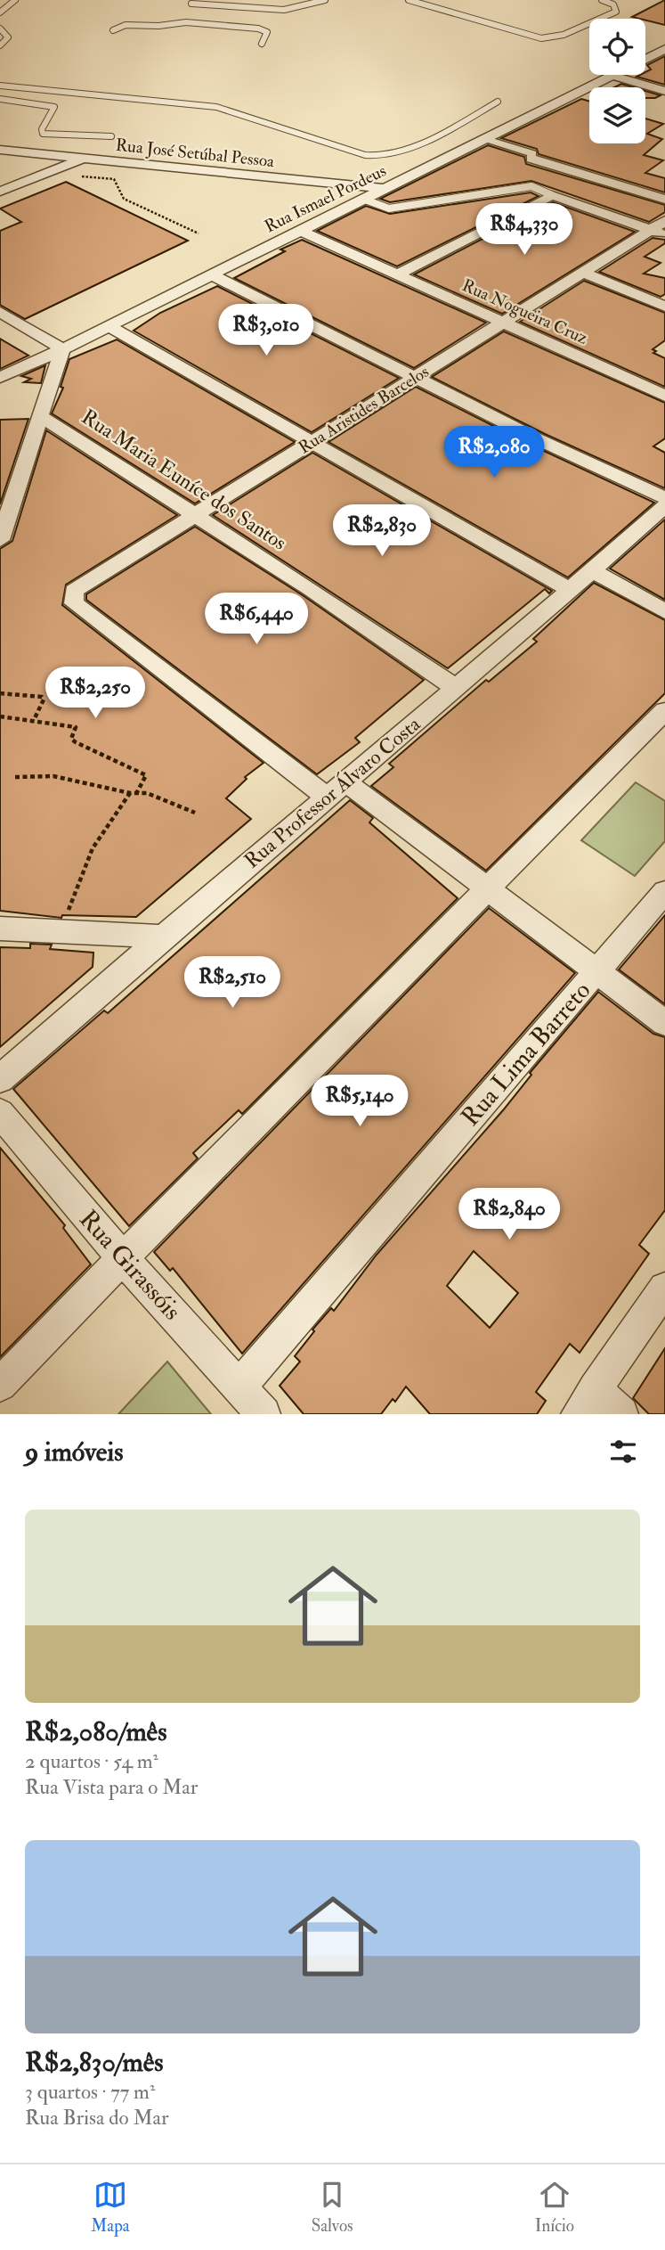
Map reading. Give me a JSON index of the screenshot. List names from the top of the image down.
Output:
{
  "streets": {
    "street": [
      "Rua José Setúbal Pessoa",
      "Rua Ismael Pordeus",
      "Rua Nogueira Cruz",
      "Rua Aristides Barcelos",
      "Rua Maria Euníce dos Santos",
      "Rua Professor Álvaro Costa",
      "Rua Lima Barreto",
      "Rua Girassóis"
    ]
  },
  "crossings": [
    ["Rua José Setúbal Pessoa", "Rua Ismael Pordeus"],
    ["Rua Ismael Pordeus", "Rua Nogueira Cruz"],
    ["Rua Nogueira Cruz", "Rua Aristides Barcelos"],
    ["Rua Aristides Barcelos", "Rua Maria Euníce dos Santos"],
    ["Rua Aristides Barcelos", "Rua Professor Álvaro Costa"],
    ["Rua Maria Euníce dos Santos", "Rua Professor Álvaro Costa"],
    ["Rua Lima Barreto", "Rua Girassóis"]
  ],
  "page": {
    "price": [
      "R$4,330",
      "R$3,010",
      "R$2,080",
      "R$2,830",
      "R$6,440",
      "R$2,250",
      "R$2,510",
      "R$5,140",
      "R$2,840"
    ],
    "heading": "9 imóveis",
    "list": [
      {
        "name": "R$2,080/mês",
        "note": "2 quartos · 54 m² · Rua Vista para o Mar"
      },
      {
        "name": "R$2,830/mês",
        "note": "3 quartos · 77 m² · Rua Brisa do Mar"
      }
    ],
    "tabs": ["Mapa", "Salvos", "Início"]
  }
}
